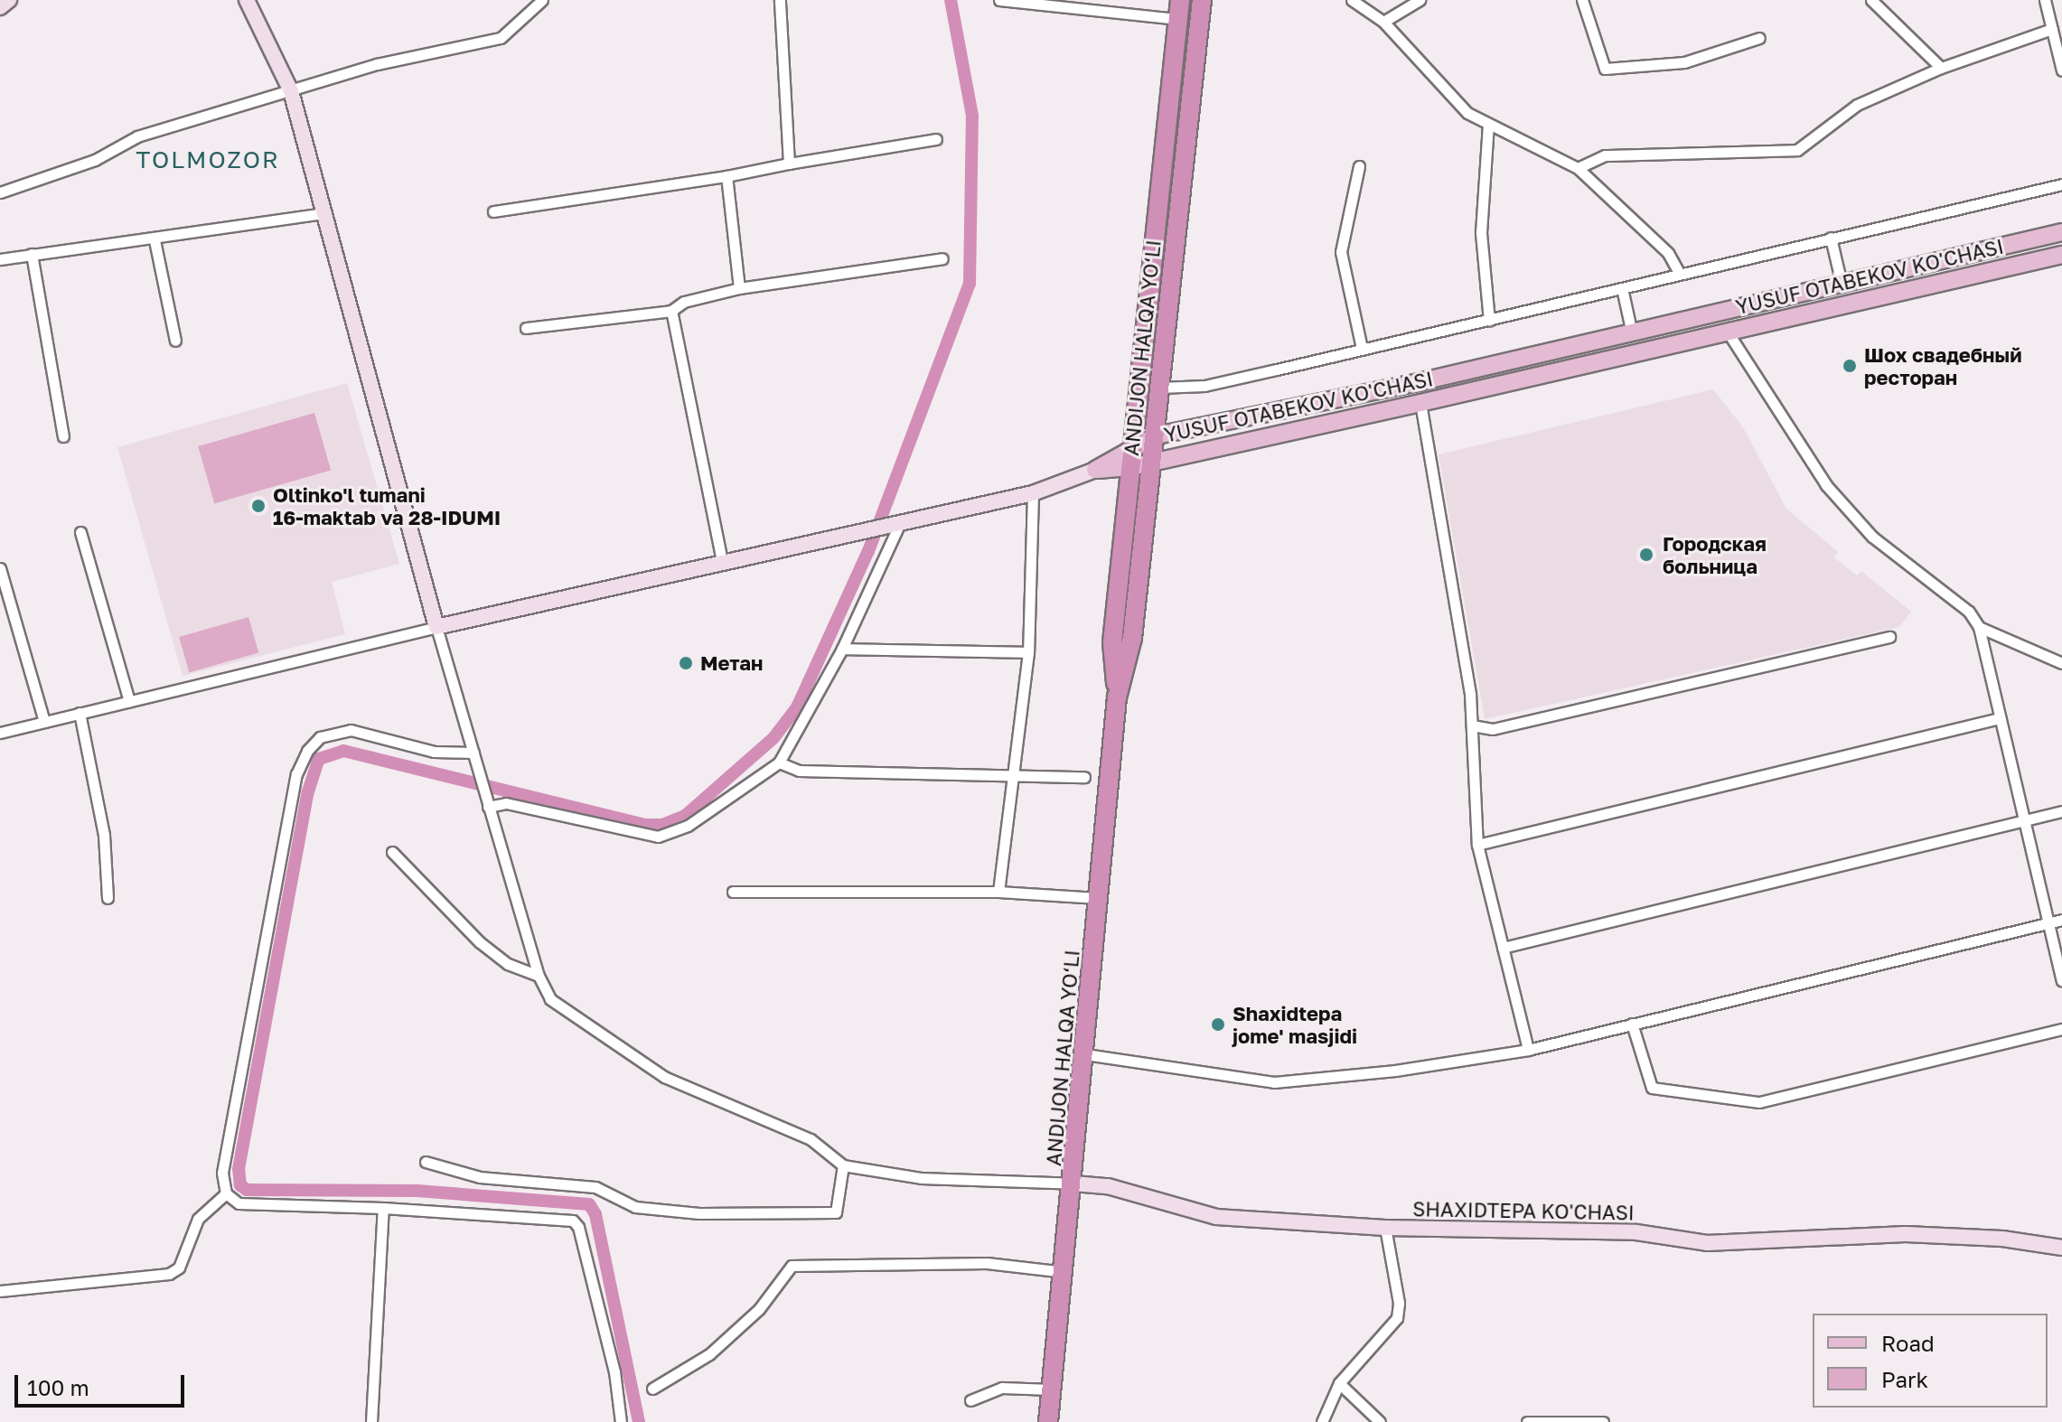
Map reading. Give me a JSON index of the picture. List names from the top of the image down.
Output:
{
  "streets": {
    "highway": ["ANDIJON HALQA YO‘LI"],
    "main road": ["YUSUF OTABEKOV KO'CHASI"],
    "street": ["SHAXIDTEPA KO'CHASI"]
  },
  "crossings": [
    ["YUSUF OTABEKOV KO'CHASI", "ANDIJON HALQA YO‘LI"],
    ["ANDIJON HALQA YO‘LI", "SHAXIDTEPA KO'CHASI"]
  ],
  "districts": ["TOLMOZOR"],
  "places": [
    "Шох свадебный ресторан",
    "Oltinko'l tumani 16-maktab va 28-IDUMI",
    "Городская больница",
    "Метан",
    "Shaxidtepa jome' masjidi"
  ],
  "legend": ["Road", "Park"],
  "scale_bar": "100 m"
}
